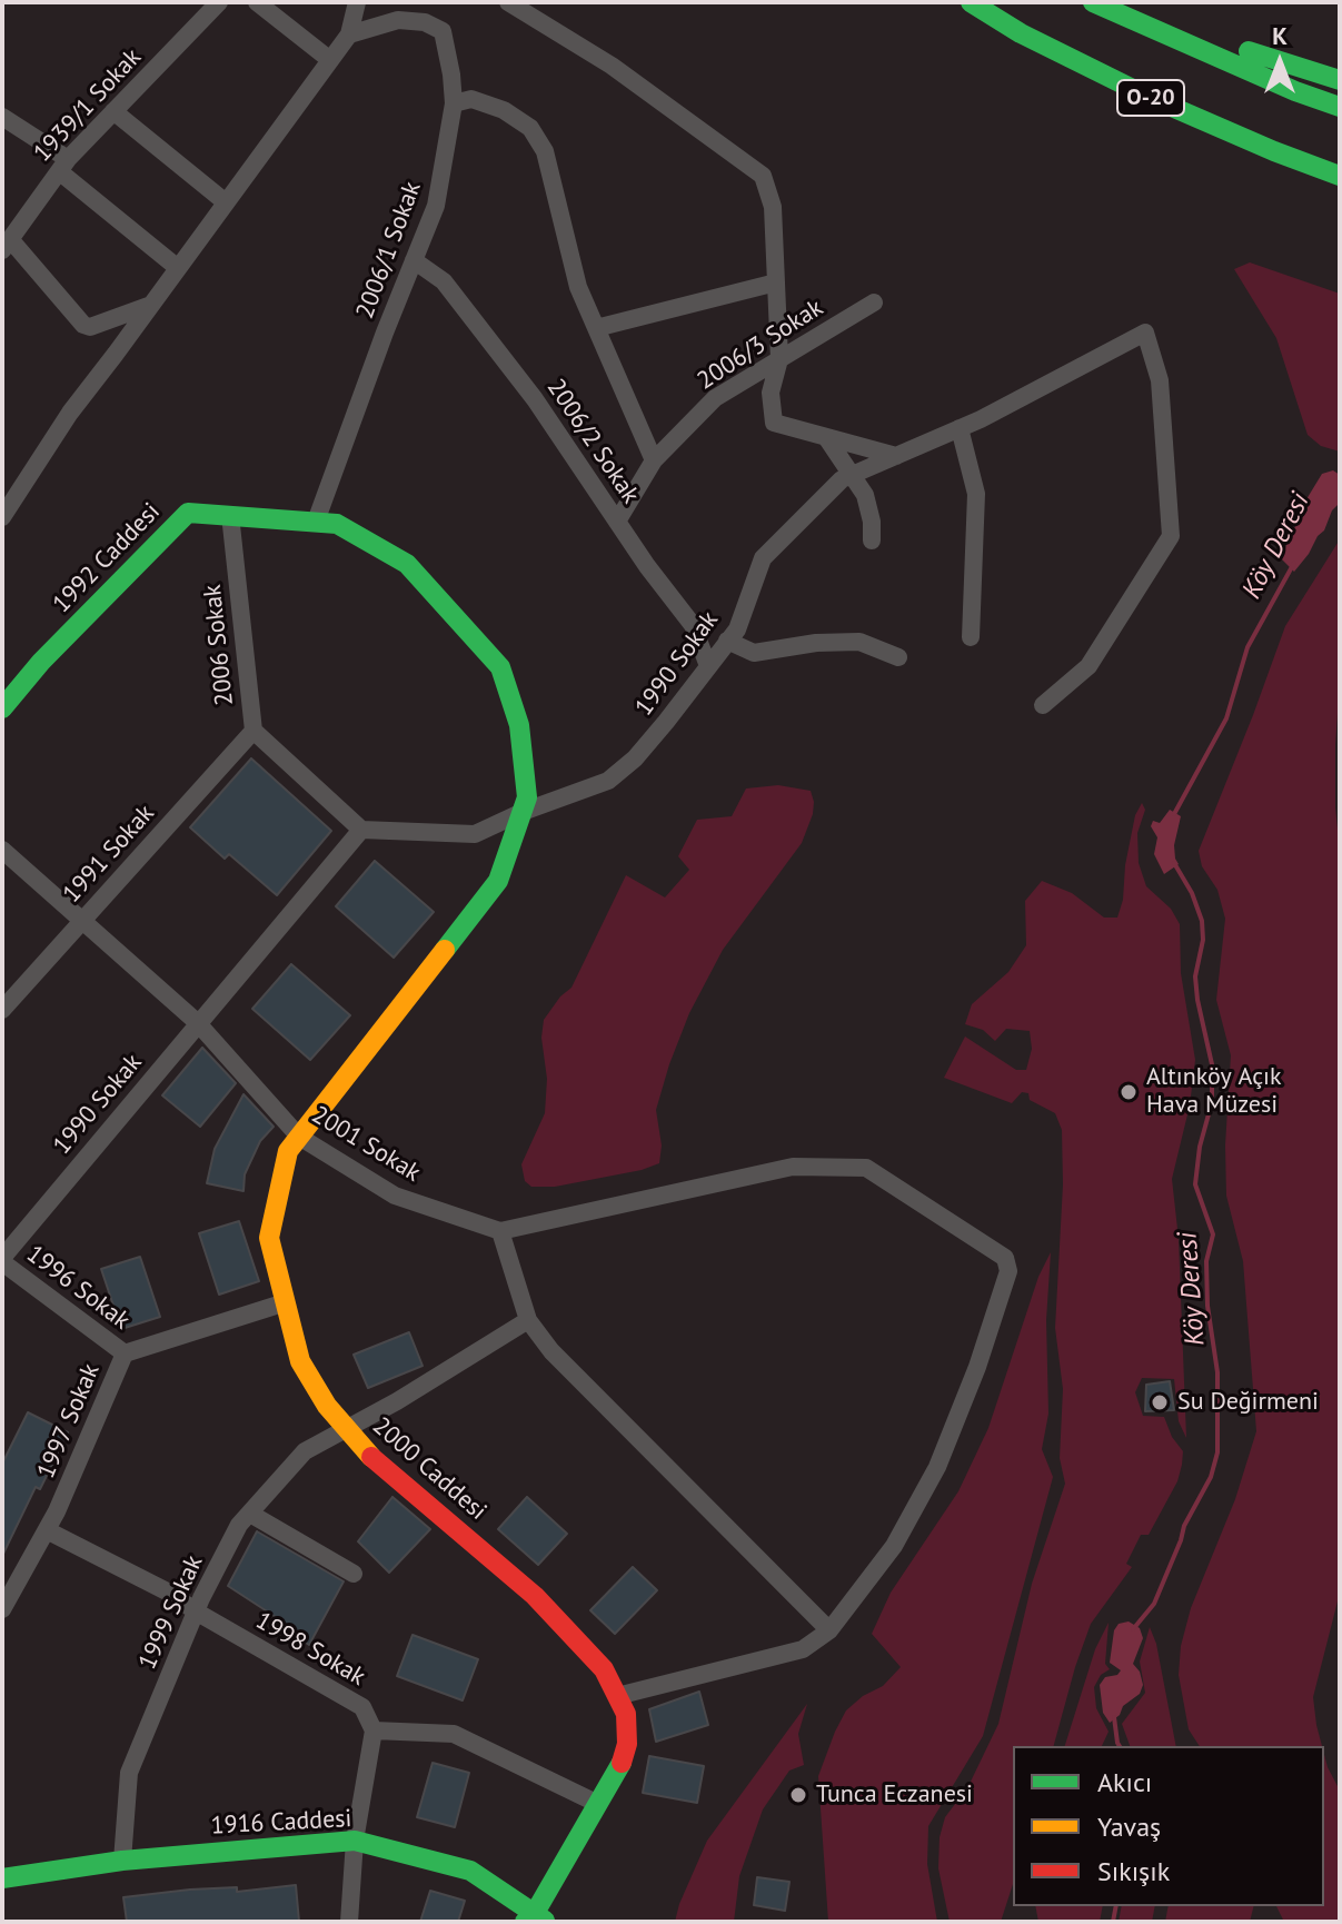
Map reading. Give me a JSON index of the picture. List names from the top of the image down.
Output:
{
  "streets": {
    "main road": [
      "O-20",
      "1992 Caddesi",
      "2000 Caddesi",
      "1916 Caddesi"
    ],
    "street": [
      "1939/1 Sokak",
      "2006/1 Sokak",
      "2006/3 Sokak",
      "2006/2 Sokak",
      "2006 Sokak",
      "1990 Sokak",
      "1991 Sokak",
      "2001 Sokak",
      "1996 Sokak",
      "1997 Sokak",
      "1999 Sokak",
      "1998 Sokak"
    ]
  },
  "crossings": [
    ["2006/1 Sokak", "2006/2 Sokak"],
    ["2006/1 Sokak", "1992 Caddesi"],
    ["2006/3 Sokak", "2006/2 Sokak"],
    ["2006/2 Sokak", "1990 Sokak"],
    ["1992 Caddesi", "2006 Sokak"],
    ["1992 Caddesi", "1990 Sokak"],
    ["1992 Caddesi", "2000 Caddesi"],
    ["2006 Sokak", "1990 Sokak"],
    ["2006 Sokak", "1991 Sokak"],
    ["1990 Sokak", "2001 Sokak"],
    ["1990 Sokak", "1996 Sokak"],
    ["1990 Sokak", "2000 Caddesi"],
    ["1991 Sokak", "2001 Sokak"],
    ["2001 Sokak", "2000 Caddesi"],
    ["1996 Sokak", "1997 Sokak"],
    ["1997 Sokak", "2000 Caddesi"],
    ["1997 Sokak", "1998 Sokak"],
    ["2000 Caddesi", "1999 Sokak"],
    ["2000 Caddesi", "1916 Caddesi"],
    ["1999 Sokak", "1998 Sokak"],
    ["1999 Sokak", "1916 Caddesi"]
  ],
  "water": ["Köy Deresi"],
  "places": ["Altınköy Açık Hava Müzesi", "Su Değirmeni", "Tunca Eczanesi"],
  "legend": ["Akıcı", "Yavaş", "Sıkışık"],
  "north": "top"
}
